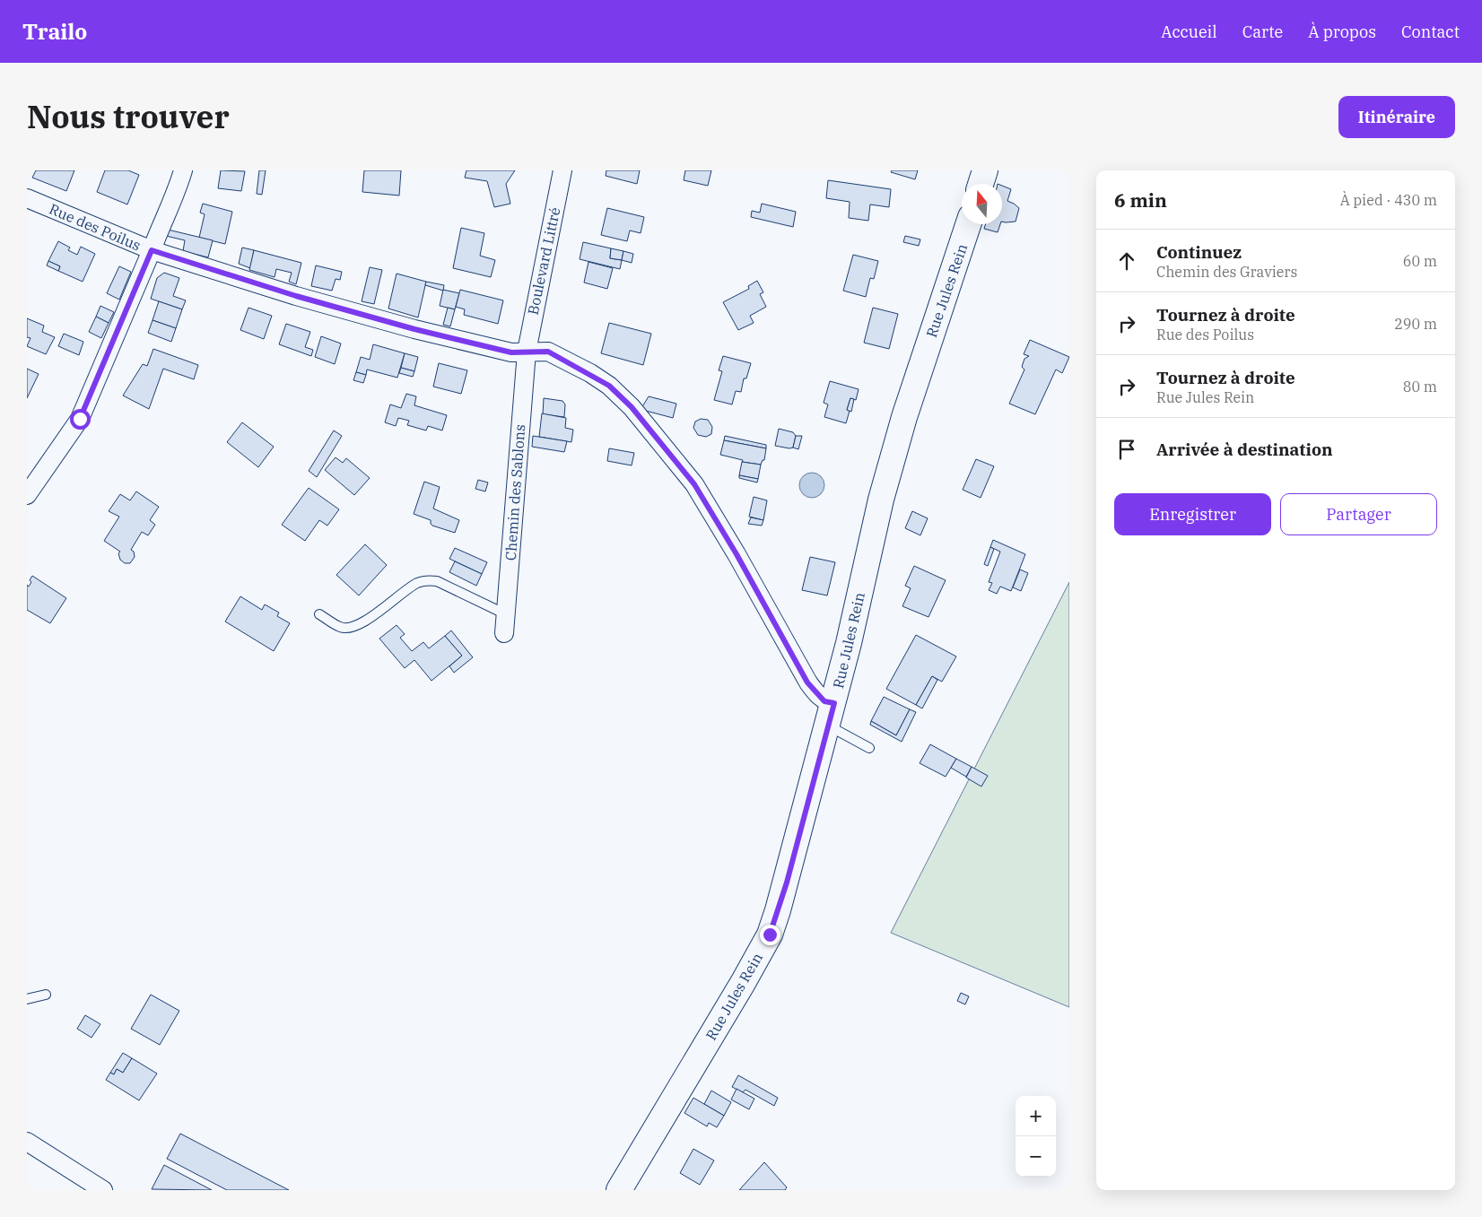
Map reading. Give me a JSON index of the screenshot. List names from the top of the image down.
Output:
{
  "streets": {
    "main road": ["Rue Jules Rein"],
    "street": ["Rue des Poilus", "Boulevard Littré", "Chemin des Sablons"]
  },
  "crossings": [
    ["Rue des Poilus", "Boulevard Littré"],
    ["Rue des Poilus", "Rue Jules Rein"],
    ["Rue des Poilus", "Chemin des Sablons"],
    ["Boulevard Littré", "Chemin des Sablons"]
  ],
  "north": "top",
  "page": {
    "header": "Trailo",
    "nav": [
      "Accueil",
      "Carte",
      "À propos",
      "Contact"
    ],
    "title": "Nous trouver",
    "buttons": [
      "Itinéraire",
      ["Enregistrer", "Partager"]
    ],
    "heading": ["6 min", "À pied · 430 m"],
    "list": [
      ["Continuez", "Chemin des Graviers", "60 m"],
      ["Tournez à droite", "Rue des Poilus", "290 m"],
      ["Tournez à droite", "Rue Jules Rein", "80 m"],
      "Arrivée à destination"
    ],
    "map_buttons": ["+", "−"]
  }
}
